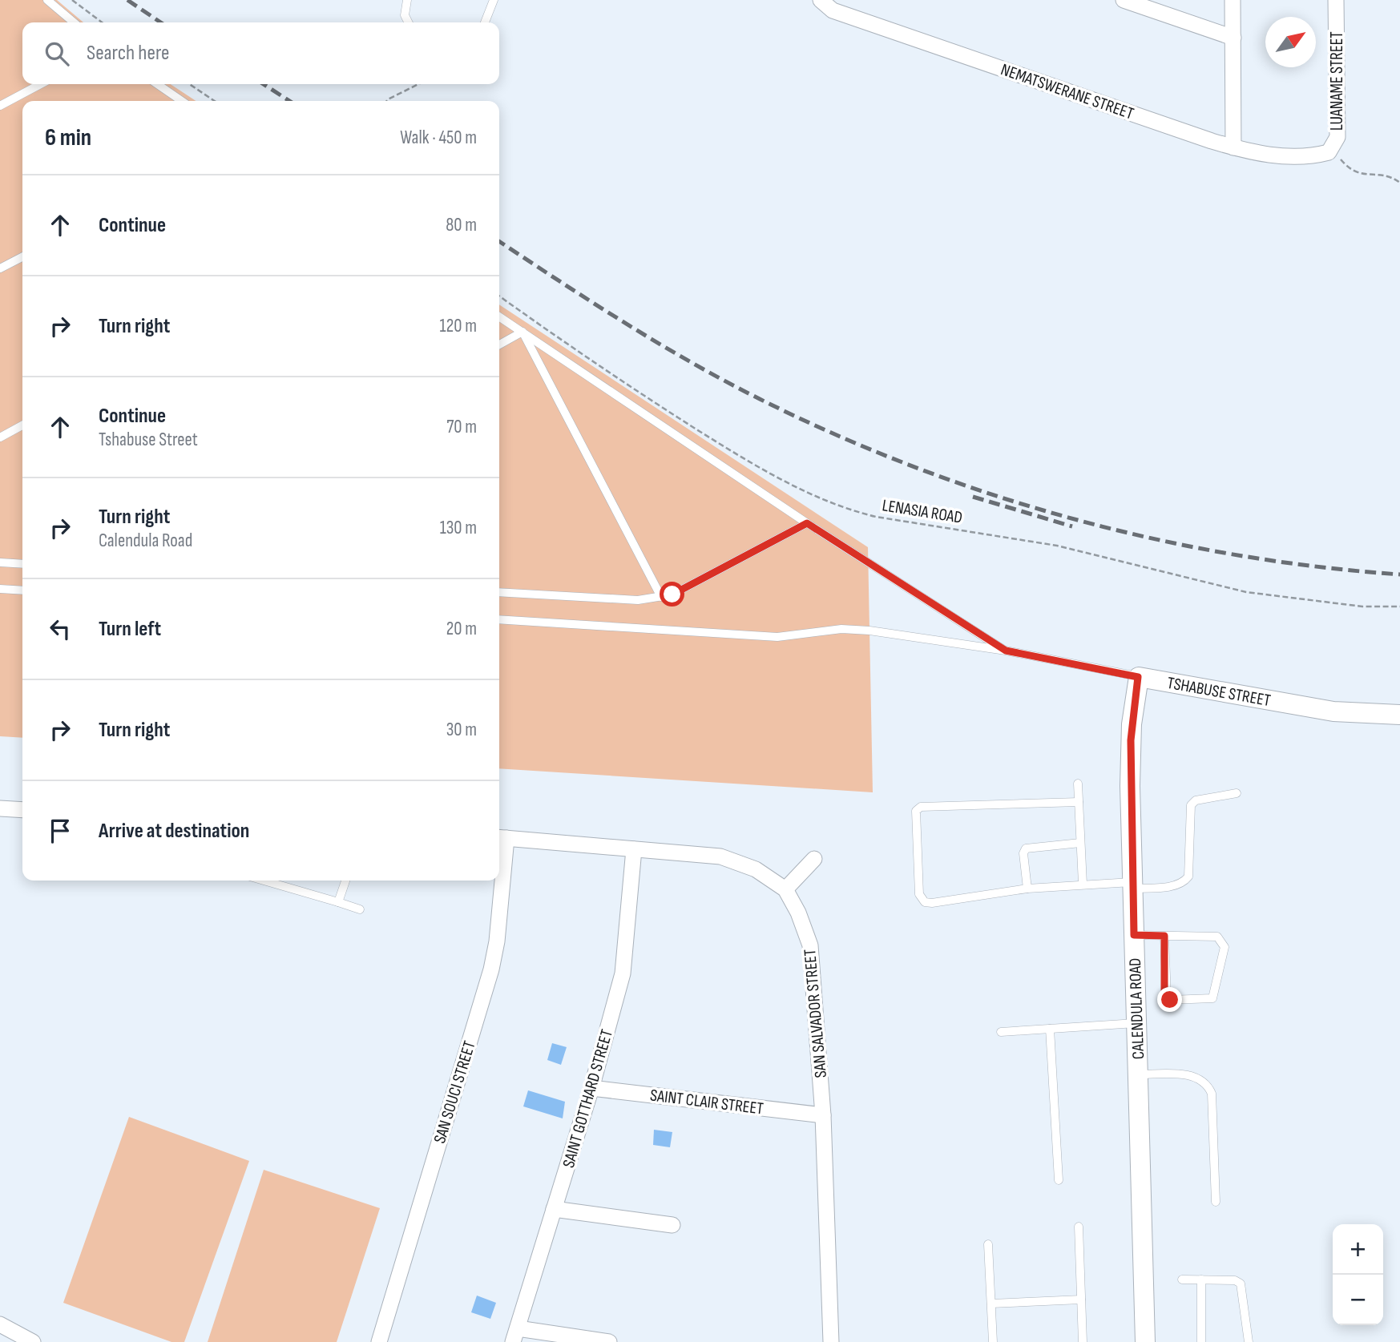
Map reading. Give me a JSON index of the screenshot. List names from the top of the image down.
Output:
{
  "streets": {
    "street": [
      "LUANAME STREET",
      "NEMATSWERANE STREET",
      "TSHABUSE STREET",
      "CALENDULA ROAD",
      "SAN SALVADOR STREET",
      "SAN SOUCI STREET",
      "SAINT GOTTHARD STREET",
      "SAINT CLAIR STREET"
    ],
    "path": ["LENASIA ROAD"]
  },
  "crossings": [
    ["LUANAME STREET", "NEMATSWERANE STREET"],
    ["TSHABUSE STREET", "CALENDULA ROAD"],
    ["SAN SALVADOR STREET", "SAN SOUCI STREET"],
    ["SAN SALVADOR STREET", "SAINT GOTTHARD STREET"],
    ["SAN SALVADOR STREET", "SAINT CLAIR STREET"],
    ["SAINT GOTTHARD STREET", "SAINT CLAIR STREET"]
  ],
  "north": "top right",
  "page": {
    "search": "Search here",
    "heading": ["6 min", "Walk · 450 m"],
    "list": [
      ["Continue", "80 m"],
      ["Turn right", "120 m"],
      ["Continue", "Tshabuse Street", "70 m"],
      ["Turn right", "Calendula Road", "130 m"],
      ["Turn left", "20 m"],
      ["Turn right", "30 m"],
      "Arrive at destination"
    ],
    "map_buttons": ["+", "−"]
  }
}
